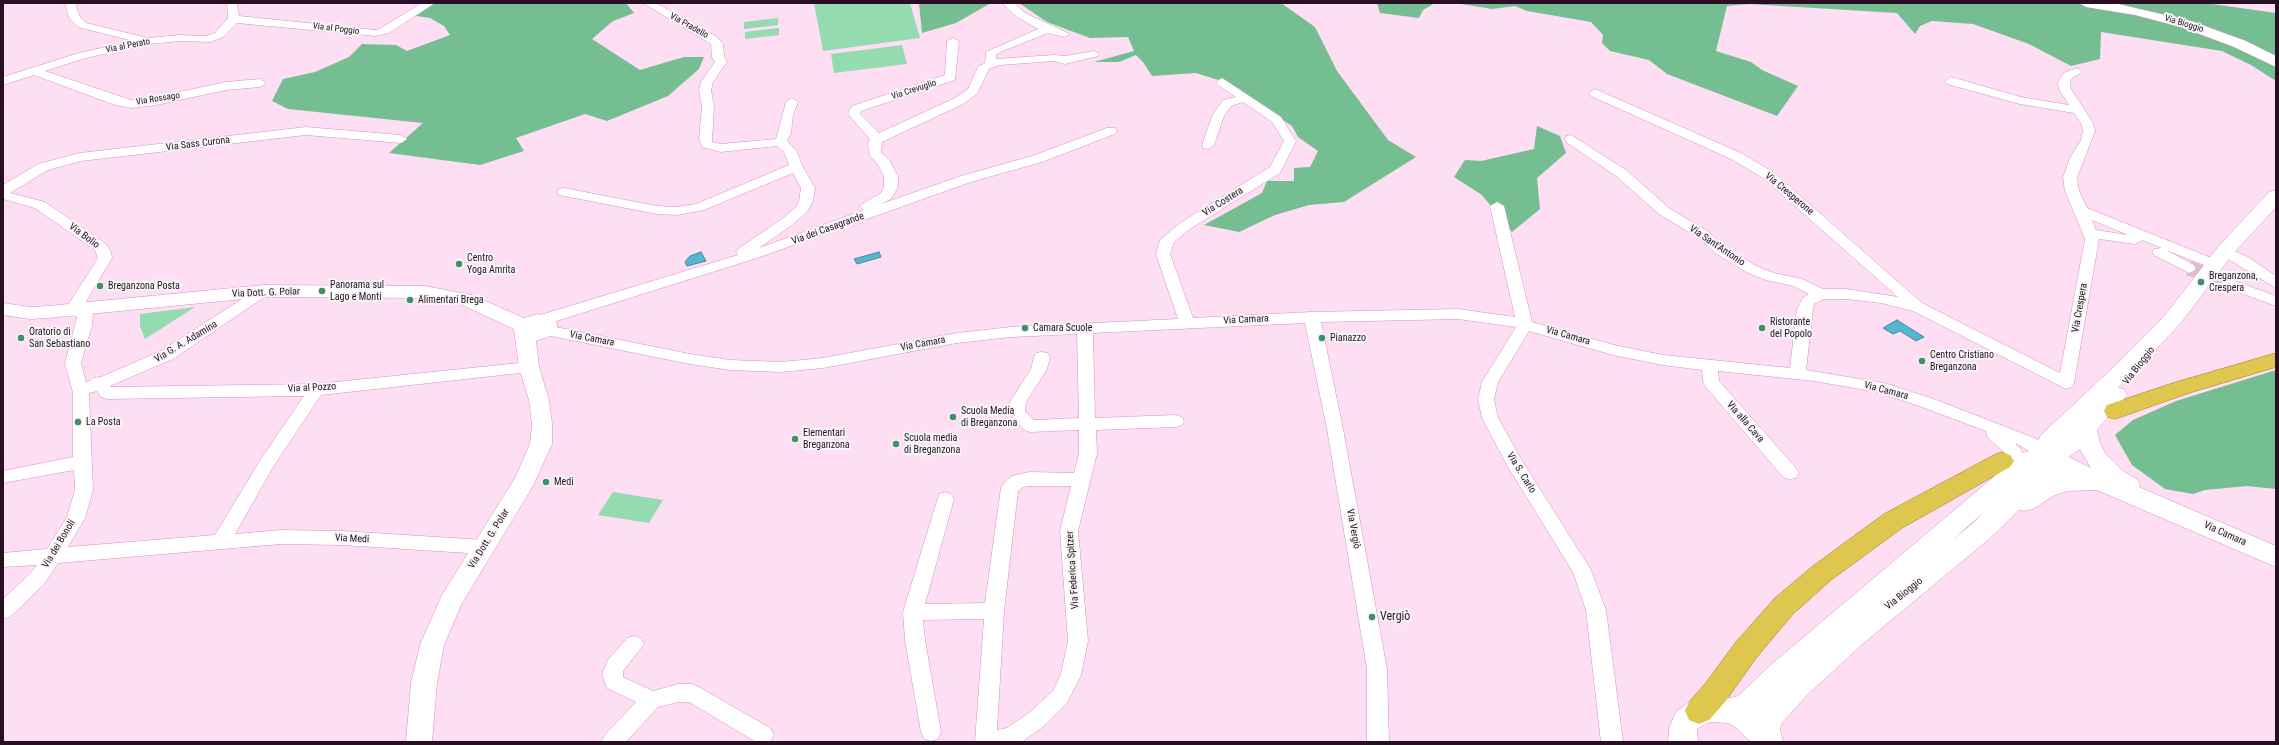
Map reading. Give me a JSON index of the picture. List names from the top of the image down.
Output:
{
  "streets": {
    "main road": ["Via Bioggio", "Via Camara"],
    "street": [
      "Via Pradello",
      "Via al Poggio",
      "Via al Perato",
      "Via Crevuglio",
      "Via Rossago",
      "Via Sass Curona",
      "Via Cresperone",
      "Via Costera",
      "Via dei Casagrande",
      "Via Bolio",
      "Via Sant'Antonio",
      "Via Dott. G. Polar",
      "Via Crespera",
      "Via G. A. Adamina",
      "Via al Pozzo",
      "Via alla Cava",
      "Via S. Carlo",
      "Via Vergiò",
      "Via Medi",
      "Via dei Bonoli",
      "Via Federica Spitzer"
    ]
  },
  "crossings": [
    ["Via Bioggio", "Via Camara"],
    ["Via al Poggio", "Via al Perato"],
    ["Via al Perato", "Via Rossago"],
    ["Via Cresperone", "Via Sant'Antonio"],
    ["Via Cresperone", "Via Crespera"],
    ["Via Costera", "Via Camara"],
    ["Via dei Casagrande", "Via Dott. G. Polar"],
    ["Via dei Casagrande", "Via Camara"],
    ["Via Bolio", "Via Dott. G. Polar"],
    ["Via Bolio", "Via dei Bonoli"],
    ["Via Dott. G. Polar", "Via Camara"],
    ["Via Dott. G. Polar", "Via G. A. Adamina"],
    ["Via Dott. G. Polar", "Via al Pozzo"],
    ["Via Dott. G. Polar", "Via Medi"],
    ["Via Dott. G. Polar", "Via dei Bonoli"],
    ["Via Camara", "Via alla Cava"],
    ["Via Camara", "Via S. Carlo"],
    ["Via Camara", "Via Vergiò"],
    ["Via Camara", "Via Federica Spitzer"],
    ["Via G. A. Adamina", "Via al Pozzo"],
    ["Via G. A. Adamina", "Via dei Bonoli"],
    ["Via Medi", "Via dei Bonoli"]
  ],
  "places": [
    "Centro Yoga Amrita",
    "Breganzona, Crespera",
    "Breganzona Posta",
    "Panorama sul Lago e Monti",
    "Alimentari Brega",
    "Camara Scuole",
    "Ristorante del Popolo",
    "Oratorio di San Sebastiano",
    "Pianazzo",
    "Centro Cristiano Breganzona",
    "Scuola Media di Breganzona",
    "La Posta",
    "Elementari Breganzona",
    "Scuola media di Breganzona",
    "Medi",
    "Vergiò"
  ]
}
